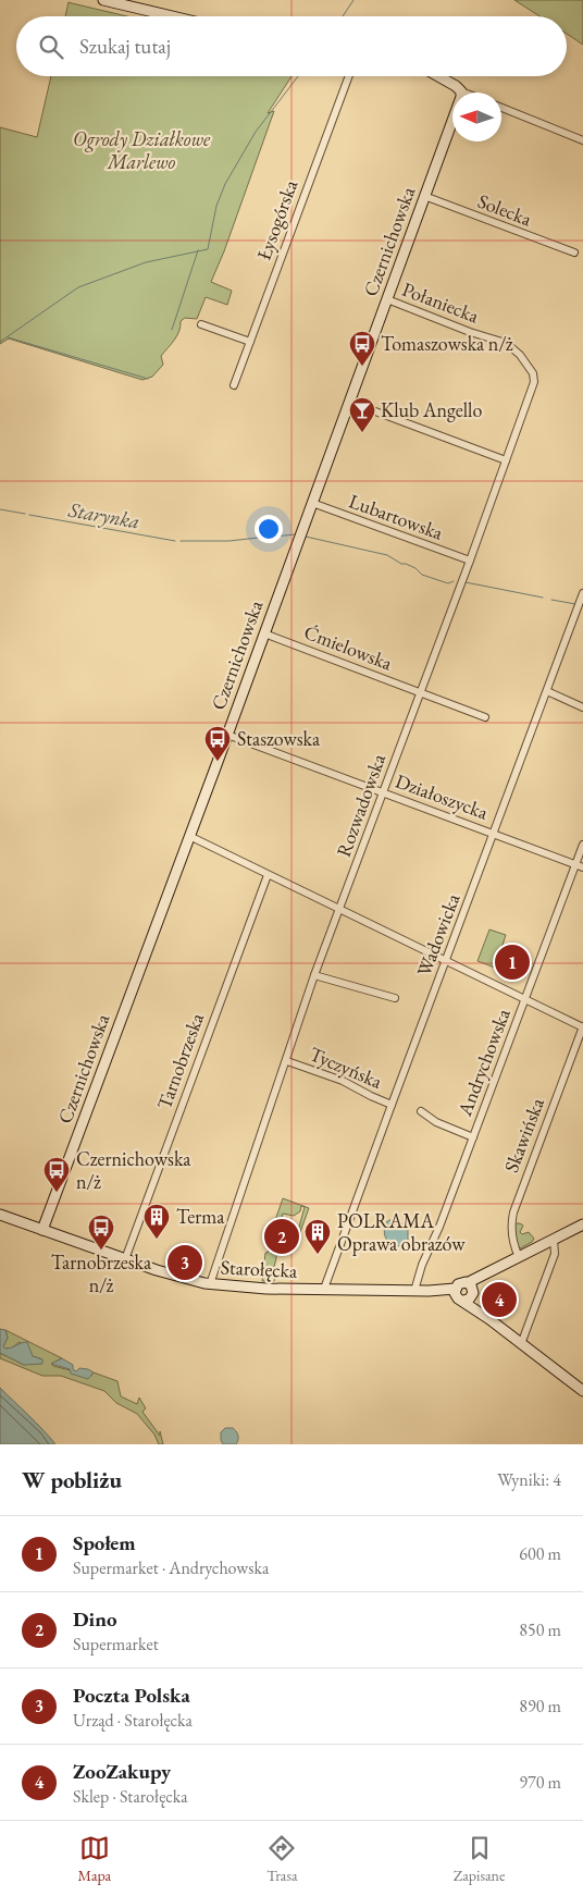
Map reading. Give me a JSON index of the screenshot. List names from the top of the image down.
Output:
{
  "streets": {
    "street": [
      "Solecka",
      "Łysogórska",
      "Czernichowska",
      "Połaniecka",
      "Lubartowska",
      "Ćmielowska",
      "Działoszycka",
      "Rozwadowska",
      "Wadowicka",
      "Tarnobrzeska",
      "Andrychowska",
      "Tyczyńska",
      "Skawińska",
      "Starołęcka"
    ]
  },
  "crossings": [
    ["Solecka", "Czernichowska"],
    ["Czernichowska", "Połaniecka"],
    ["Czernichowska", "Lubartowska"],
    ["Czernichowska", "Ćmielowska"],
    ["Czernichowska", "Działoszycka"],
    ["Czernichowska", "Starołęcka"],
    ["Połaniecka", "Rozwadowska"],
    ["Lubartowska", "Rozwadowska"],
    ["Ćmielowska", "Rozwadowska"],
    ["Działoszycka", "Rozwadowska"],
    ["Działoszycka", "Wadowicka"],
    ["Działoszycka", "Andrychowska"],
    ["Rozwadowska", "Tyczyńska"],
    ["Rozwadowska", "Starołęcka"],
    ["Wadowicka", "Tyczyńska"],
    ["Wadowicka", "Starołęcka"],
    ["Tarnobrzeska", "Starołęcka"],
    ["Andrychowska", "Starołęcka"]
  ],
  "water": ["Starynka"],
  "parks": ["Ogrody Działkowe Marlewo"],
  "places": {
    "bus stop": [
      "Tomaszowska n/ż",
      "Staszowska",
      "Czernichowska n/ż",
      "Tarnobrzeska n/ż"
    ],
    "bar": ["Klub Angello"],
    "building": ["Terma", "POLRAMA Oprawa obrazów"]
  },
  "north": "left",
  "page": {
    "search": "Szukaj tutaj",
    "pins": [
      "1",
      "2",
      "3",
      "4"
    ],
    "heading": ["W pobliżu", "Wyniki: 4"],
    "list": [
      {
        "mark": "1",
        "name": "Społem",
        "note": "Supermarket · Andrychowska",
        "value": "600 m"
      },
      {
        "mark": "2",
        "name": "Dino",
        "note": "Supermarket",
        "value": "850 m"
      },
      {
        "mark": "3",
        "name": "Poczta Polska",
        "note": "Urząd · Starołęcka",
        "value": "890 m"
      },
      {
        "mark": "4",
        "name": "ZooZakupy",
        "note": "Sklep · Starołęcka",
        "value": "970 m"
      }
    ],
    "nav": ["Mapa", "Trasa", "Zapisane"]
  }
}
